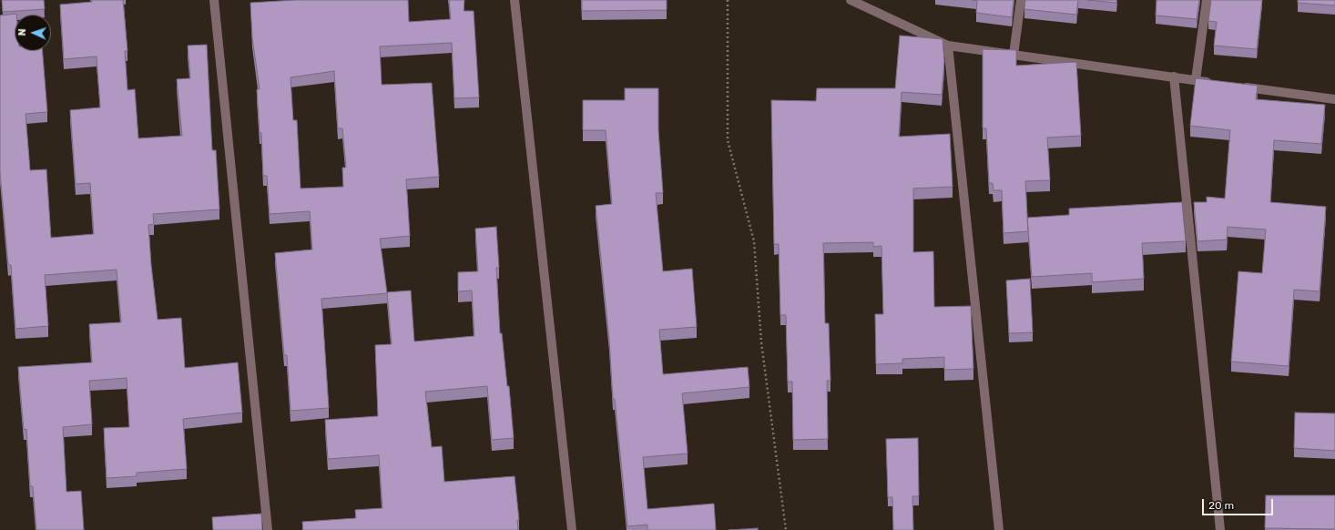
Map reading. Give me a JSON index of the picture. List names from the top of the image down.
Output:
{
  "scale_bar": "20 m",
  "north": "left"
}
